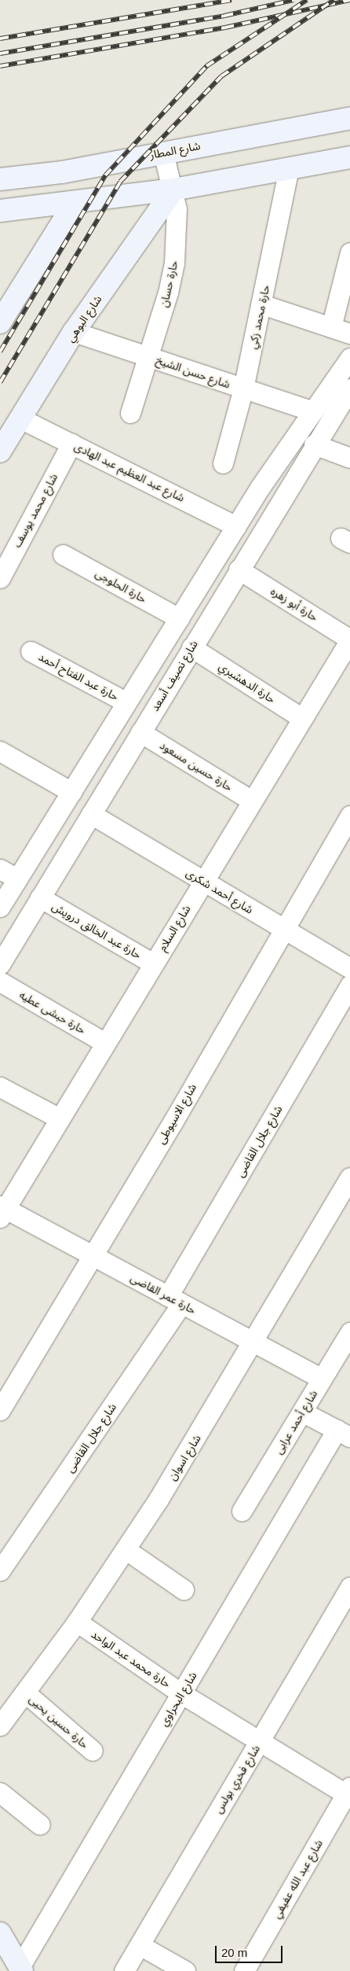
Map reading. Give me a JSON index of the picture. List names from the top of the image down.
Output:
{
  "streets": {
    "street": [
      "شارع المطار",
      "حارة حسان",
      "حارة محمد زكي",
      "شارع البوهي",
      "شارع حسن الشيخ",
      "شارع عبد العظيم عبد الهادى",
      "شارع محمد يوسف",
      "حارة الحلوجى",
      "حارة أبو زهره",
      "شارع نصيف أسعد",
      "حارة عبد الفتاح أحمد",
      "حارة الدهشيري",
      "حارة حسين مسعود",
      "شارع أحمد شكرى",
      "شارع السلام",
      "حارة عبد الخالق درويش",
      "حارة حبشى عطيه",
      "شارع الاسيوطى",
      "شارع جلال القاضى",
      "حارة عمر القاضى",
      "شارع أحمد عرابى",
      "شارع اسوان",
      "حارة محمد عبد الواحد",
      "شارع البحراوي",
      "حارة حسين يحيى",
      "شارع فخري بولس",
      "شارع عبد الله عفيفي"
    ]
  },
  "crossings": [
    ["شارع المطار", "حارة حسان"],
    ["حارة حسان", "شارع البوهي"],
    ["حارة حسان", "شارع حسن الشيخ"],
    ["حارة محمد زكي", "شارع حسن الشيخ"],
    ["شارع البوهي", "شارع حسن الشيخ"],
    ["شارع البوهي", "شارع عبد العظيم عبد الهادى"],
    ["شارع عبد العظيم عبد الهادى", "شارع محمد يوسف"],
    ["حارة أبو زهره", "شارع نصيف أسعد"],
    ["حارة أبو زهره", "شارع السلام"],
    ["شارع نصيف أسعد", "حارة الدهشيري"],
    ["شارع نصيف أسعد", "حارة حسين مسعود"],
    ["شارع نصيف أسعد", "شارع أحمد شكرى"],
    ["شارع نصيف أسعد", "حارة عبد الخالق درويش"],
    ["حارة الدهشيري", "شارع السلام"],
    ["حارة حسين مسعود", "شارع السلام"],
    ["شارع أحمد شكرى", "شارع السلام"],
    ["شارع أحمد شكرى", "شارع الاسيوطى"],
    ["شارع السلام", "حارة عبد الخالق درويش"],
    ["شارع السلام", "حارة حبشى عطيه"],
    ["شارع السلام", "حارة عمر القاضى"],
    ["شارع الاسيوطى", "حارة عمر القاضى"],
    ["شارع جلال القاضى", "حارة عمر القاضى"],
    ["حارة عمر القاضى", "شارع أحمد عرابى"],
    ["حارة عمر القاضى", "شارع اسوان"],
    ["شارع اسوان", "حارة محمد عبد الواحد"],
    ["شارع اسوان", "حارة حسين يحيى"],
    ["حارة محمد عبد الواحد", "شارع البحراوي"],
    ["حارة محمد عبد الواحد", "شارع فخري بولس"],
    ["حارة محمد عبد الواحد", "شارع عبد الله عفيفي"]
  ],
  "scale_bar": "20 m"
}
